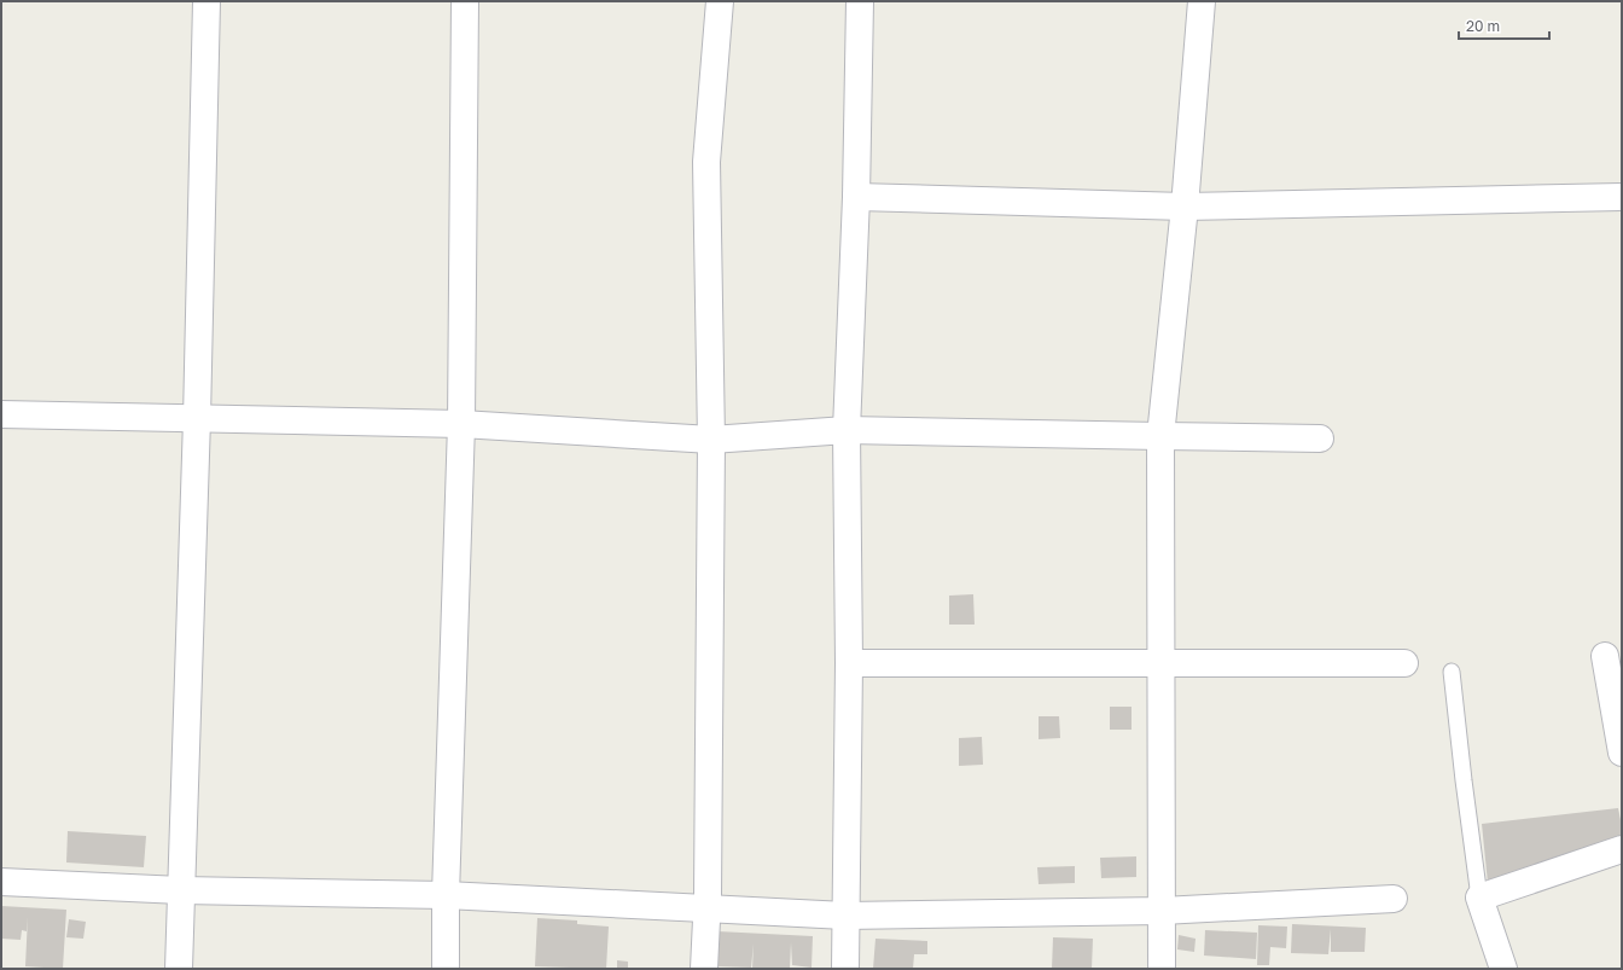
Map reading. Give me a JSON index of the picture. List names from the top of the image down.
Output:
{
  "scale_bar": "20 m"
}
